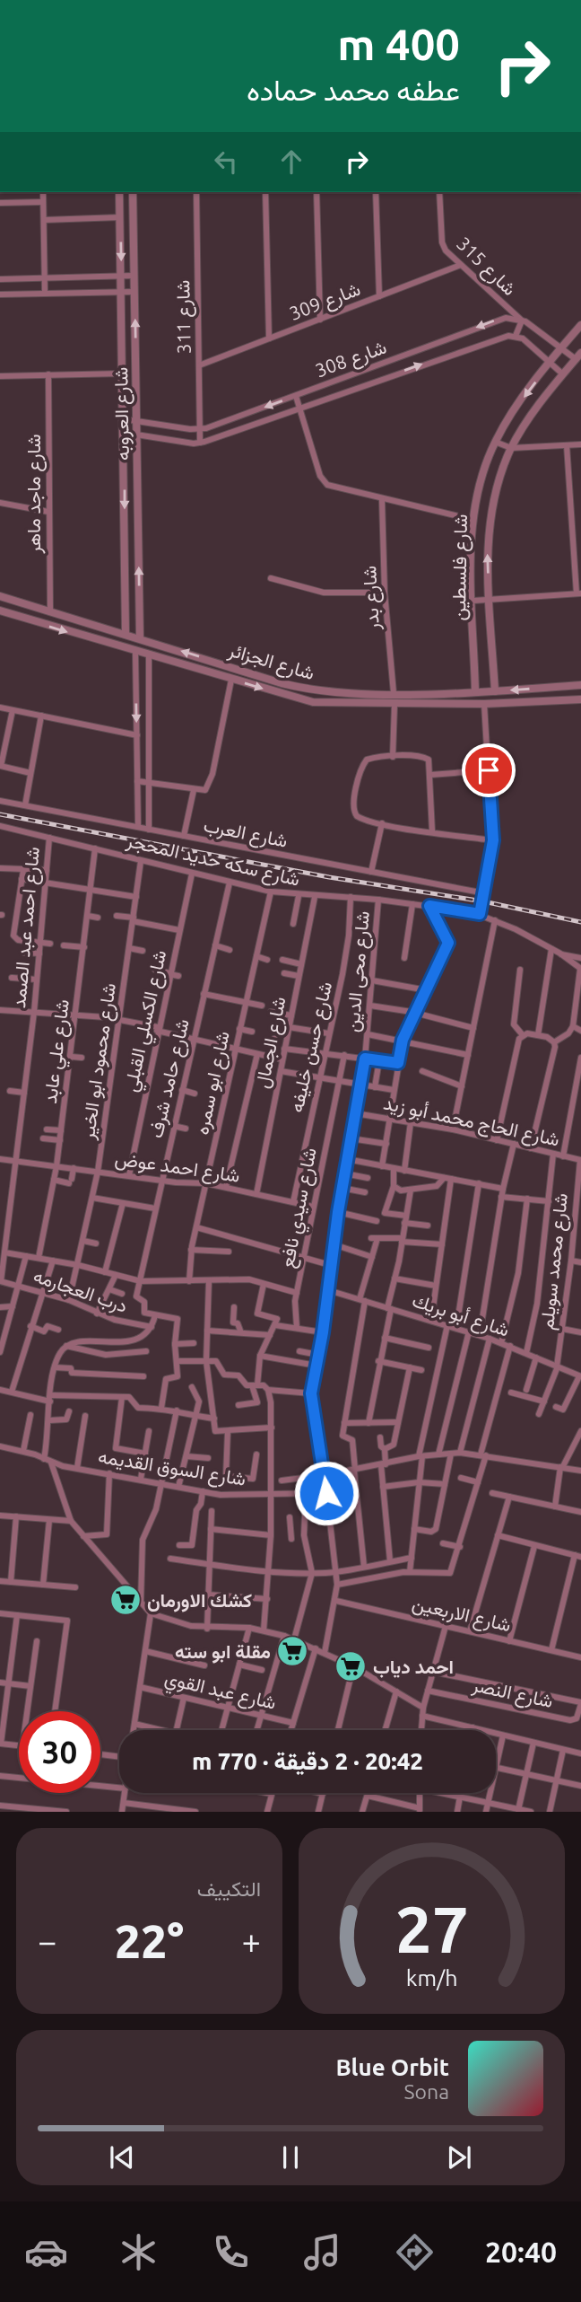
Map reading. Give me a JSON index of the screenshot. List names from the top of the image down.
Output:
{
  "streets": {
    "street": [
      "شارع 315",
      "شارع 309",
      "شارع 311",
      "شارع 308",
      "شارع العروبه",
      "شارع ماجد ماهر",
      "شارع فلسطين",
      "شارع بدر",
      "شارع الجزائر",
      "شارع العرب",
      "شارع سكه حديد المحجر",
      "شارع احمد عبد الصمد",
      "شارع محى الدين",
      "شارع الكسلي القبلي",
      "شارع الجمال",
      "شارع حسن خليفه",
      "شارع علي عابد",
      "شارع محمود ابو الخير",
      "شارع حامد شرف",
      "شارع ابو سمره",
      "شارع الحاج محمد أبو زيد",
      "شارع احمد عوض",
      "شارع سيدي نافع",
      "شارع محمد سويلم",
      "درب العجارمه",
      "شارع أبو بريك",
      "شارع السوق القديمه",
      "شارع الاربعين",
      "شارع عبد القوي",
      "شارع النصر"
    ]
  },
  "crossings": [
    ["شارع 315", "شارع 309"],
    ["شارع 315", "شارع 308"],
    ["شارع 309", "شارع 311"],
    ["شارع 311", "شارع 308"],
    ["شارع 308", "شارع العروبه"],
    ["شارع العروبه", "شارع الجزائر"],
    ["شارع ماجد ماهر", "شارع الجزائر"],
    ["شارع فلسطين", "شارع الجزائر"],
    ["شارع بدر", "شارع الجزائر"],
    ["شارع سكه حديد المحجر", "شارع احمد عبد الصمد"],
    ["شارع سكه حديد المحجر", "شارع محى الدين"],
    ["شارع سكه حديد المحجر", "شارع الكسلي القبلي"],
    ["شارع سكه حديد المحجر", "شارع الجمال"],
    ["شارع سكه حديد المحجر", "شارع حسن خليفه"],
    ["شارع سكه حديد المحجر", "شارع علي عابد"],
    ["شارع سكه حديد المحجر", "شارع محمود ابو الخير"],
    ["شارع سكه حديد المحجر", "شارع حامد شرف"],
    ["شارع سكه حديد المحجر", "شارع ابو سمره"],
    ["شارع احمد عبد الصمد", "شارع احمد عوض"],
    ["شارع احمد عبد الصمد", "درب العجارمه"],
    ["شارع محى الدين", "شارع الحاج محمد أبو زيد"],
    ["شارع محى الدين", "شارع أبو بريك"],
    ["شارع محى الدين", "شارع السوق القديمه"],
    ["شارع محى الدين", "شارع الاربعين"],
    ["شارع الكسلي القبلي", "شارع احمد عوض"],
    ["شارع الجمال", "شارع احمد عوض"],
    ["شارع حسن خليفه", "شارع احمد عوض"],
    ["شارع علي عابد", "شارع احمد عوض"],
    ["شارع محمود ابو الخير", "شارع احمد عوض"],
    ["شارع محمود ابو الخير", "درب العجارمه"],
    ["شارع حامد شرف", "شارع احمد عوض"],
    ["شارع ابو سمره", "شارع احمد عوض"],
    ["شارع الحاج محمد أبو زيد", "شارع محمد سويلم"],
    ["شارع احمد عوض", "شارع سيدي نافع"],
    ["شارع محمد سويلم", "شارع أبو بريك"]
  ],
  "places": {
    "supermarket": ["كشك الاورمان", "مقلة ابو سته", "احمد دياب"]
  },
  "page": {
    "turn": ["400 m", "عطفه محمد حماده"],
    "limit": "30",
    "trip": "20:42 · 2 دقيقة · 770 m",
    "tile": "التكييف",
    "heat": ["−", "22°", "+"],
    "song": ["Blue Orbit", "Sona"],
    "tabs": "20:40",
    "gauge": ["27", "km/h"]
  }
}
